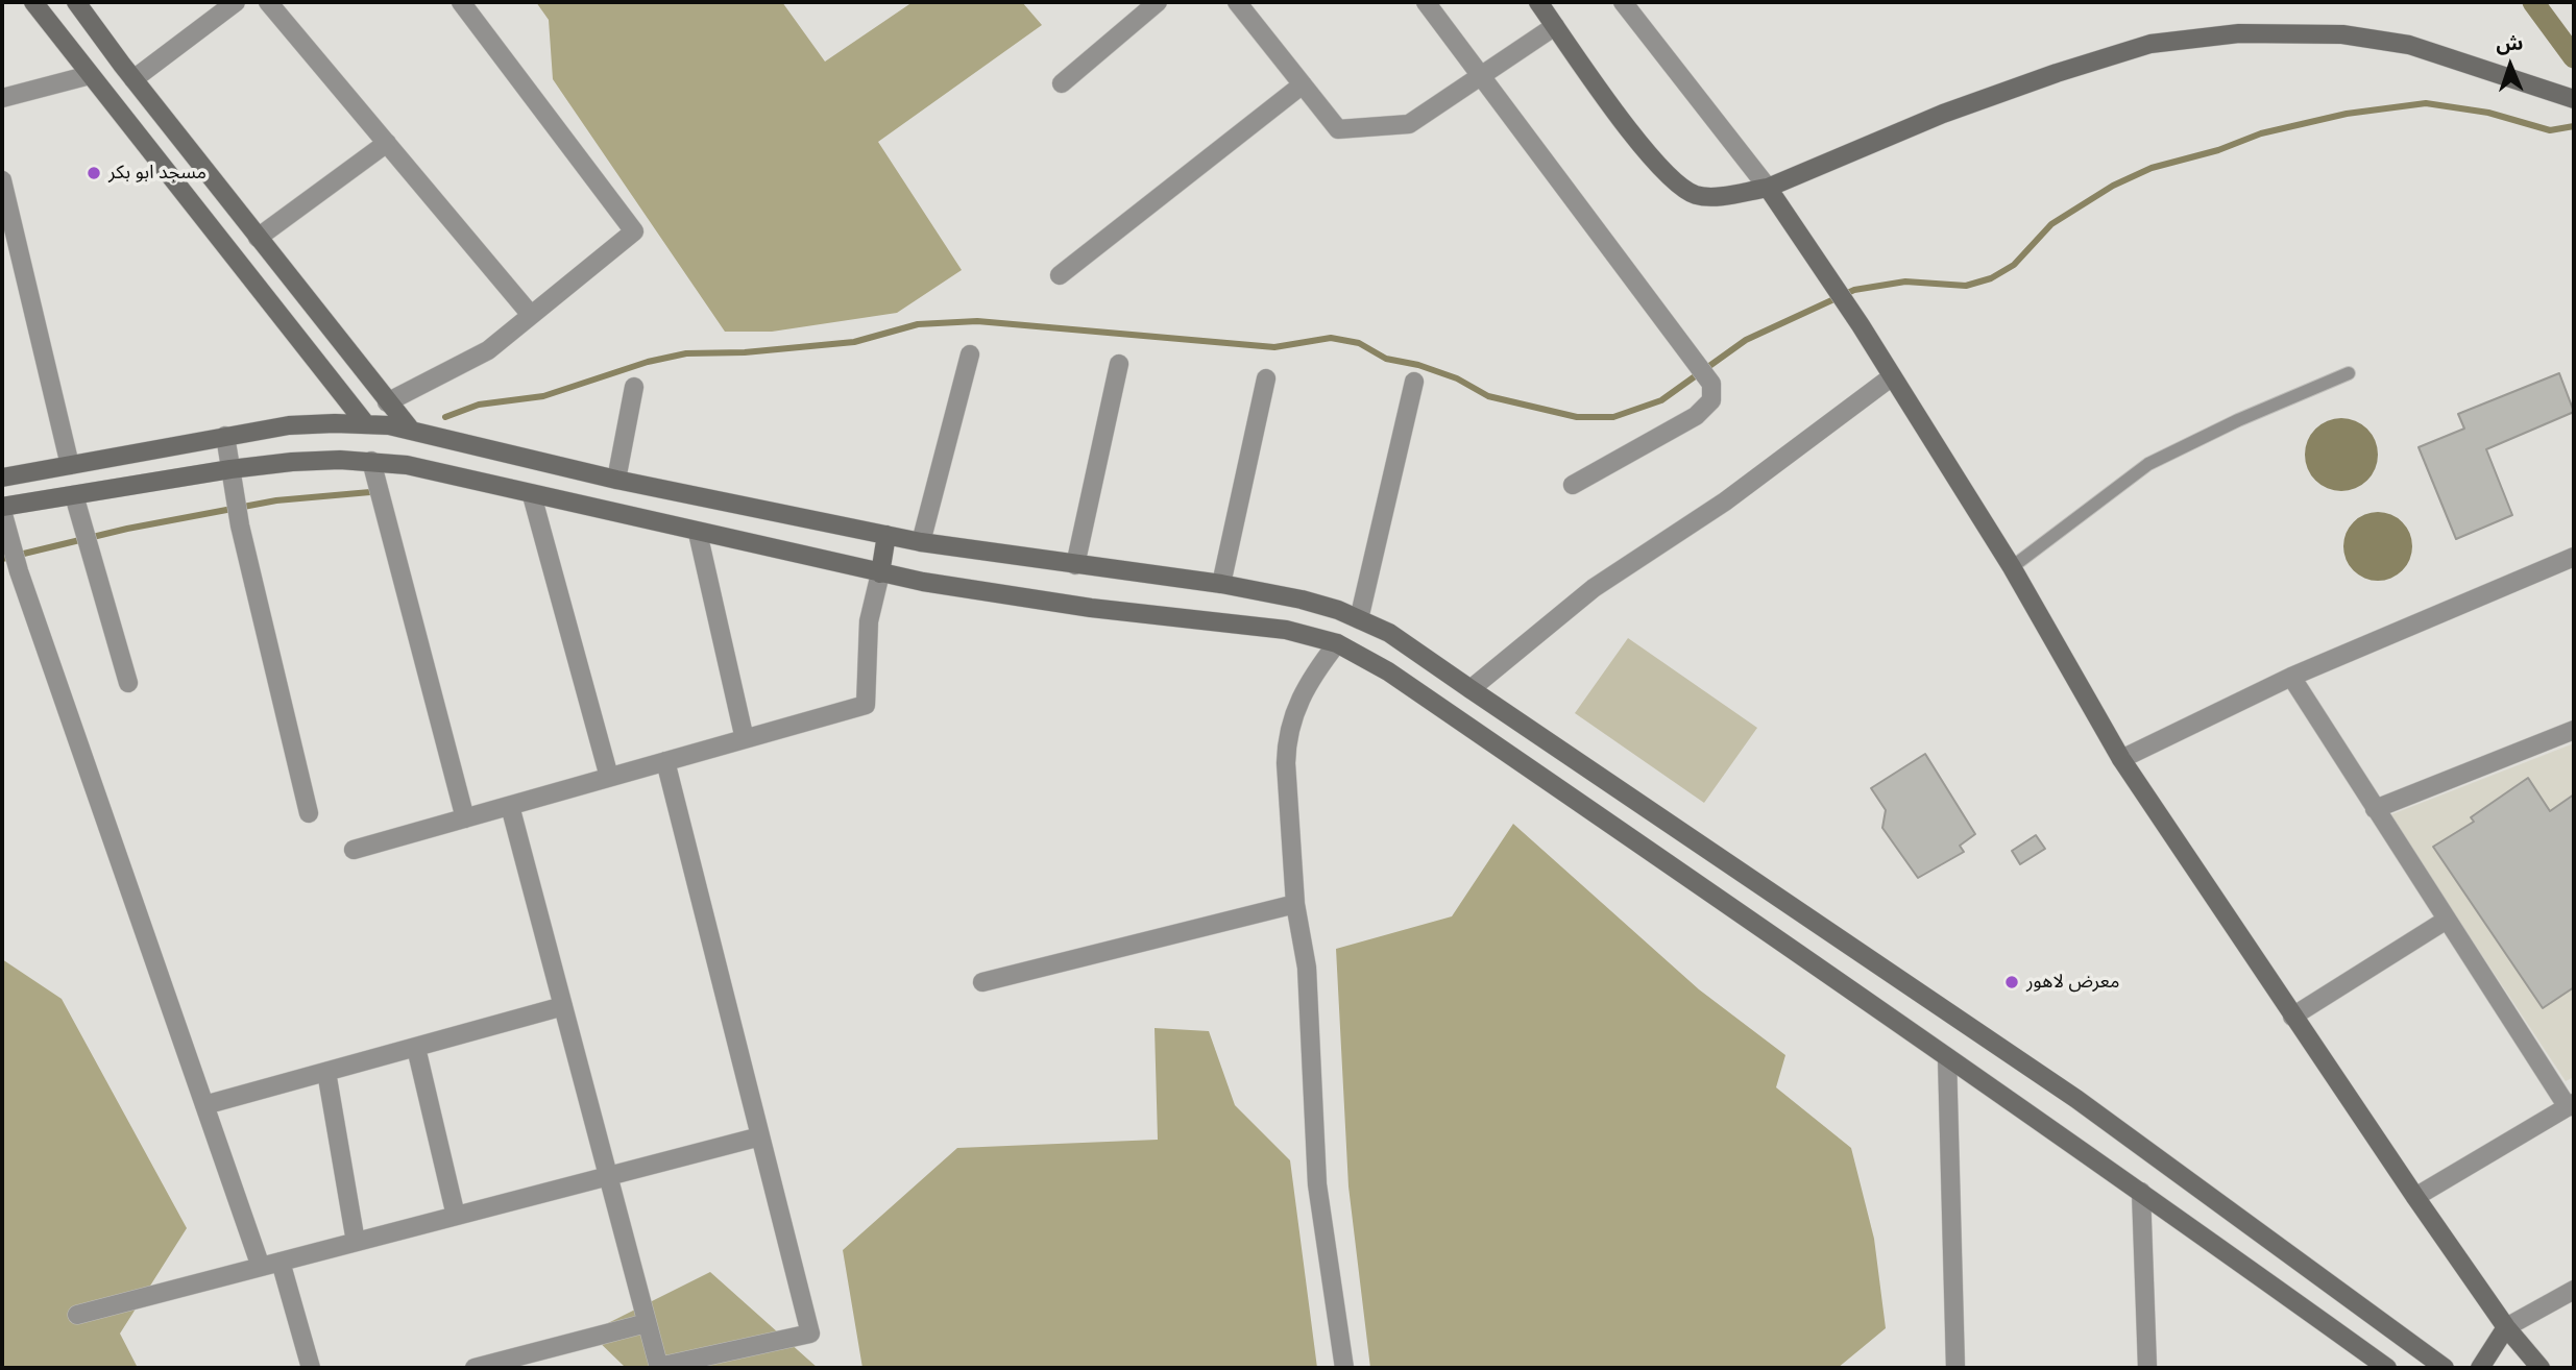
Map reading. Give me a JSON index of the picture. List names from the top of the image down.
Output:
{
  "places": ["مسجد ابو بكر", "معرض لاهور"],
  "north": "top"
}
